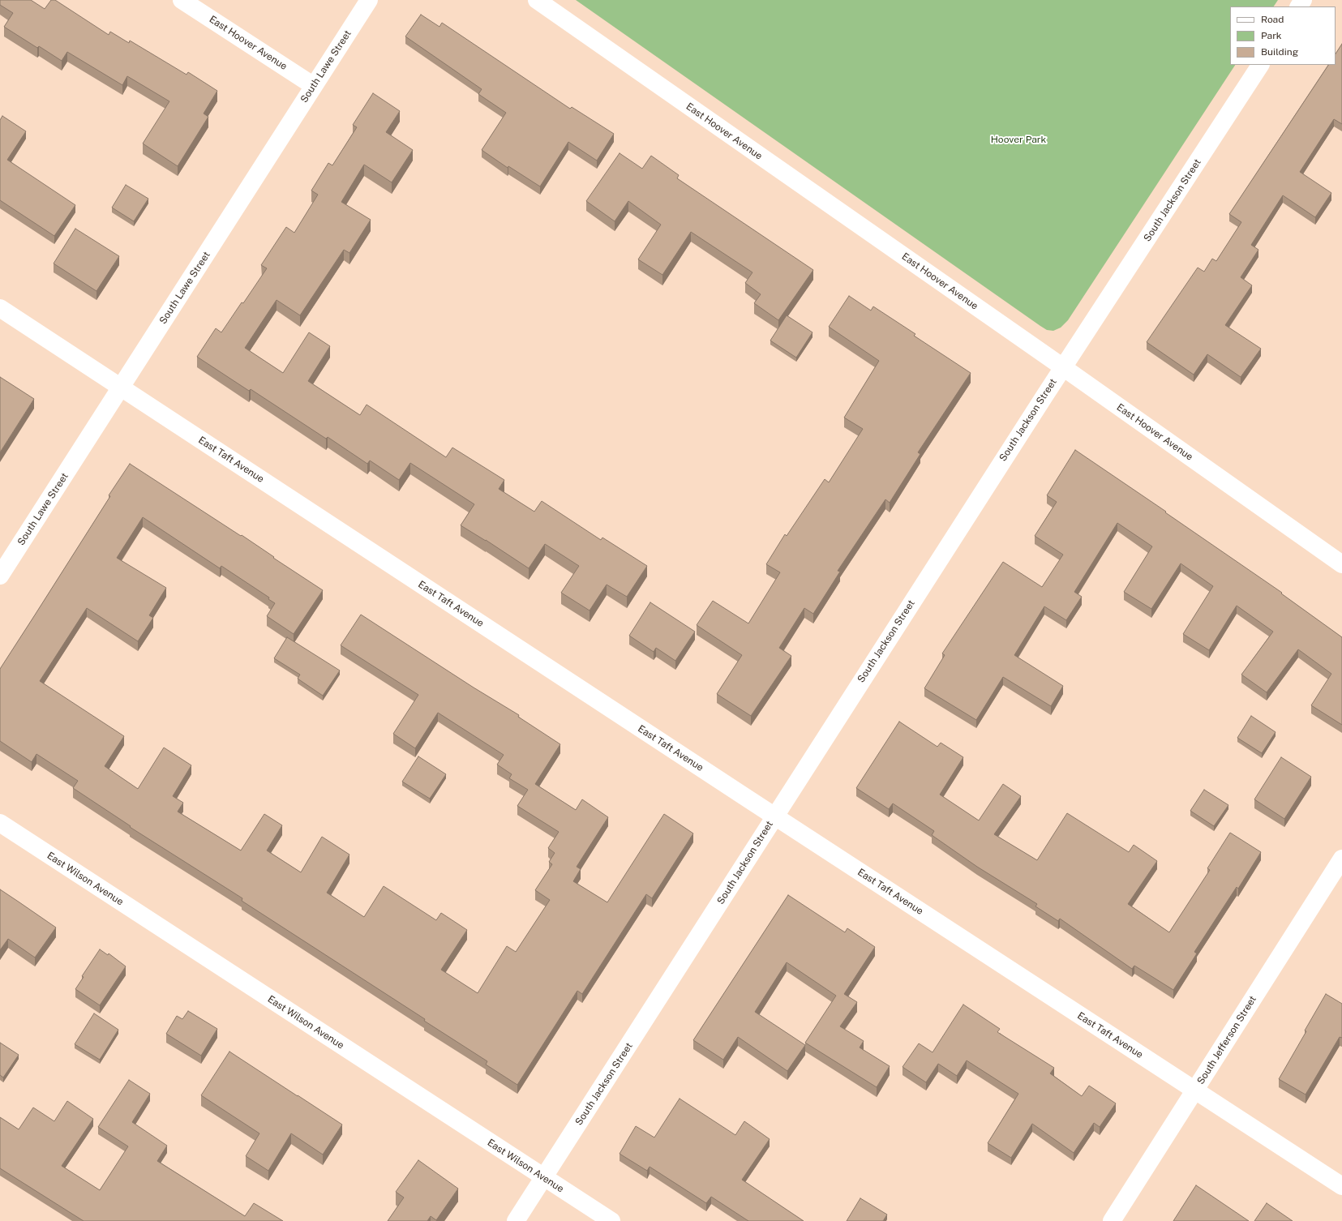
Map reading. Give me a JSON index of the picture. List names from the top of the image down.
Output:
{
  "streets": {
    "street": [
      "East Hoover Avenue",
      "South Lawe Street",
      "South Jackson Street",
      "East Taft Avenue",
      "East Wilson Avenue",
      "South Jefferson Street"
    ]
  },
  "crossings": [
    ["East Hoover Avenue", "South Lawe Street"],
    ["East Hoover Avenue", "South Jackson Street"],
    ["South Lawe Street", "East Taft Avenue"],
    ["South Jackson Street", "East Taft Avenue"],
    ["South Jackson Street", "East Wilson Avenue"],
    ["East Taft Avenue", "South Jefferson Street"]
  ],
  "parks": ["Hoover Park"],
  "legend": ["Road", "Park", "Building"]
}
